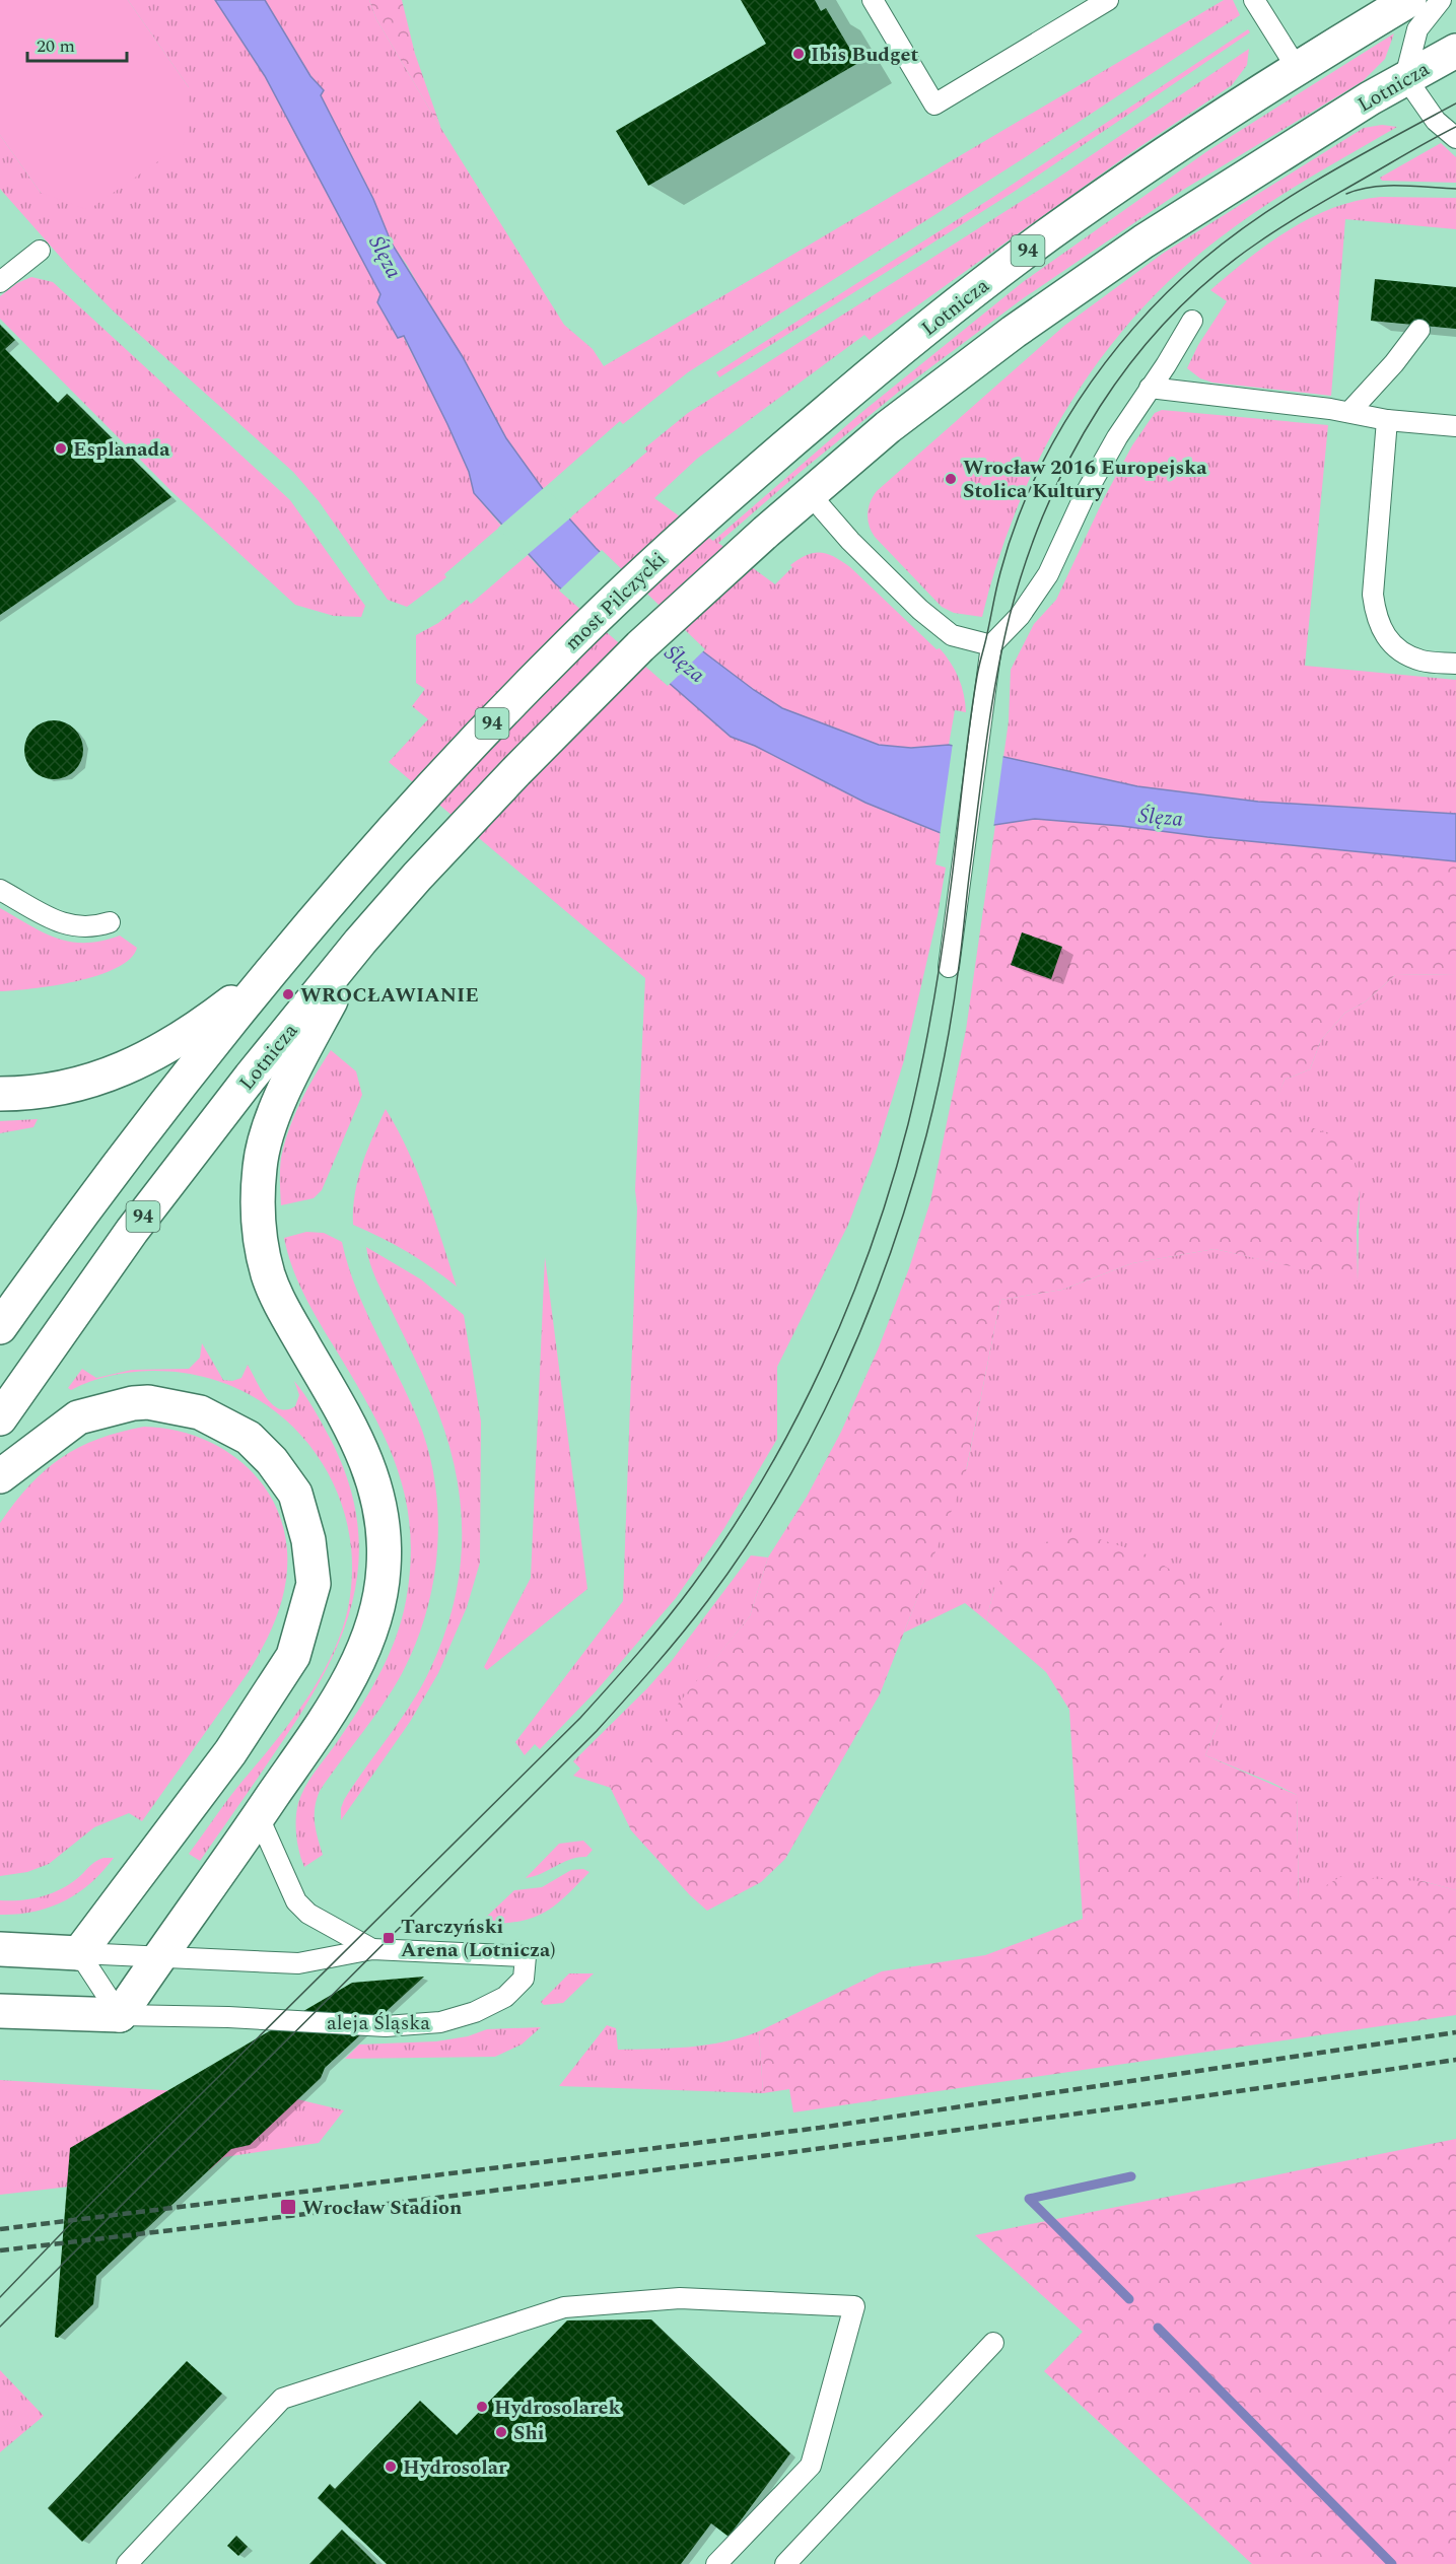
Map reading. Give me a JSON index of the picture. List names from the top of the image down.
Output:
{
  "streets": {
    "main road": [
      "Lotnicza",
      "94",
      "most Pilczycki",
      "aleja Śląska"
    ]
  },
  "crossings": [
    ["Lotnicza", "most Pilczycki"],
    ["94", "most Pilczycki"]
  ],
  "water": ["Ślęza"],
  "places": {
    "other": [
      "Ibis Budget",
      "Esplanada",
      "Wrocław 2016 Europejska Stolica Kultury",
      "WROCŁAWIANIE",
      "Hydrosolarek",
      "Shi",
      "Hydrosolar"
    ],
    "transit": ["Tarczyński Arena (Lotnicza)", "Wrocław Stadion"]
  },
  "scale_bar": "20 m"
}
